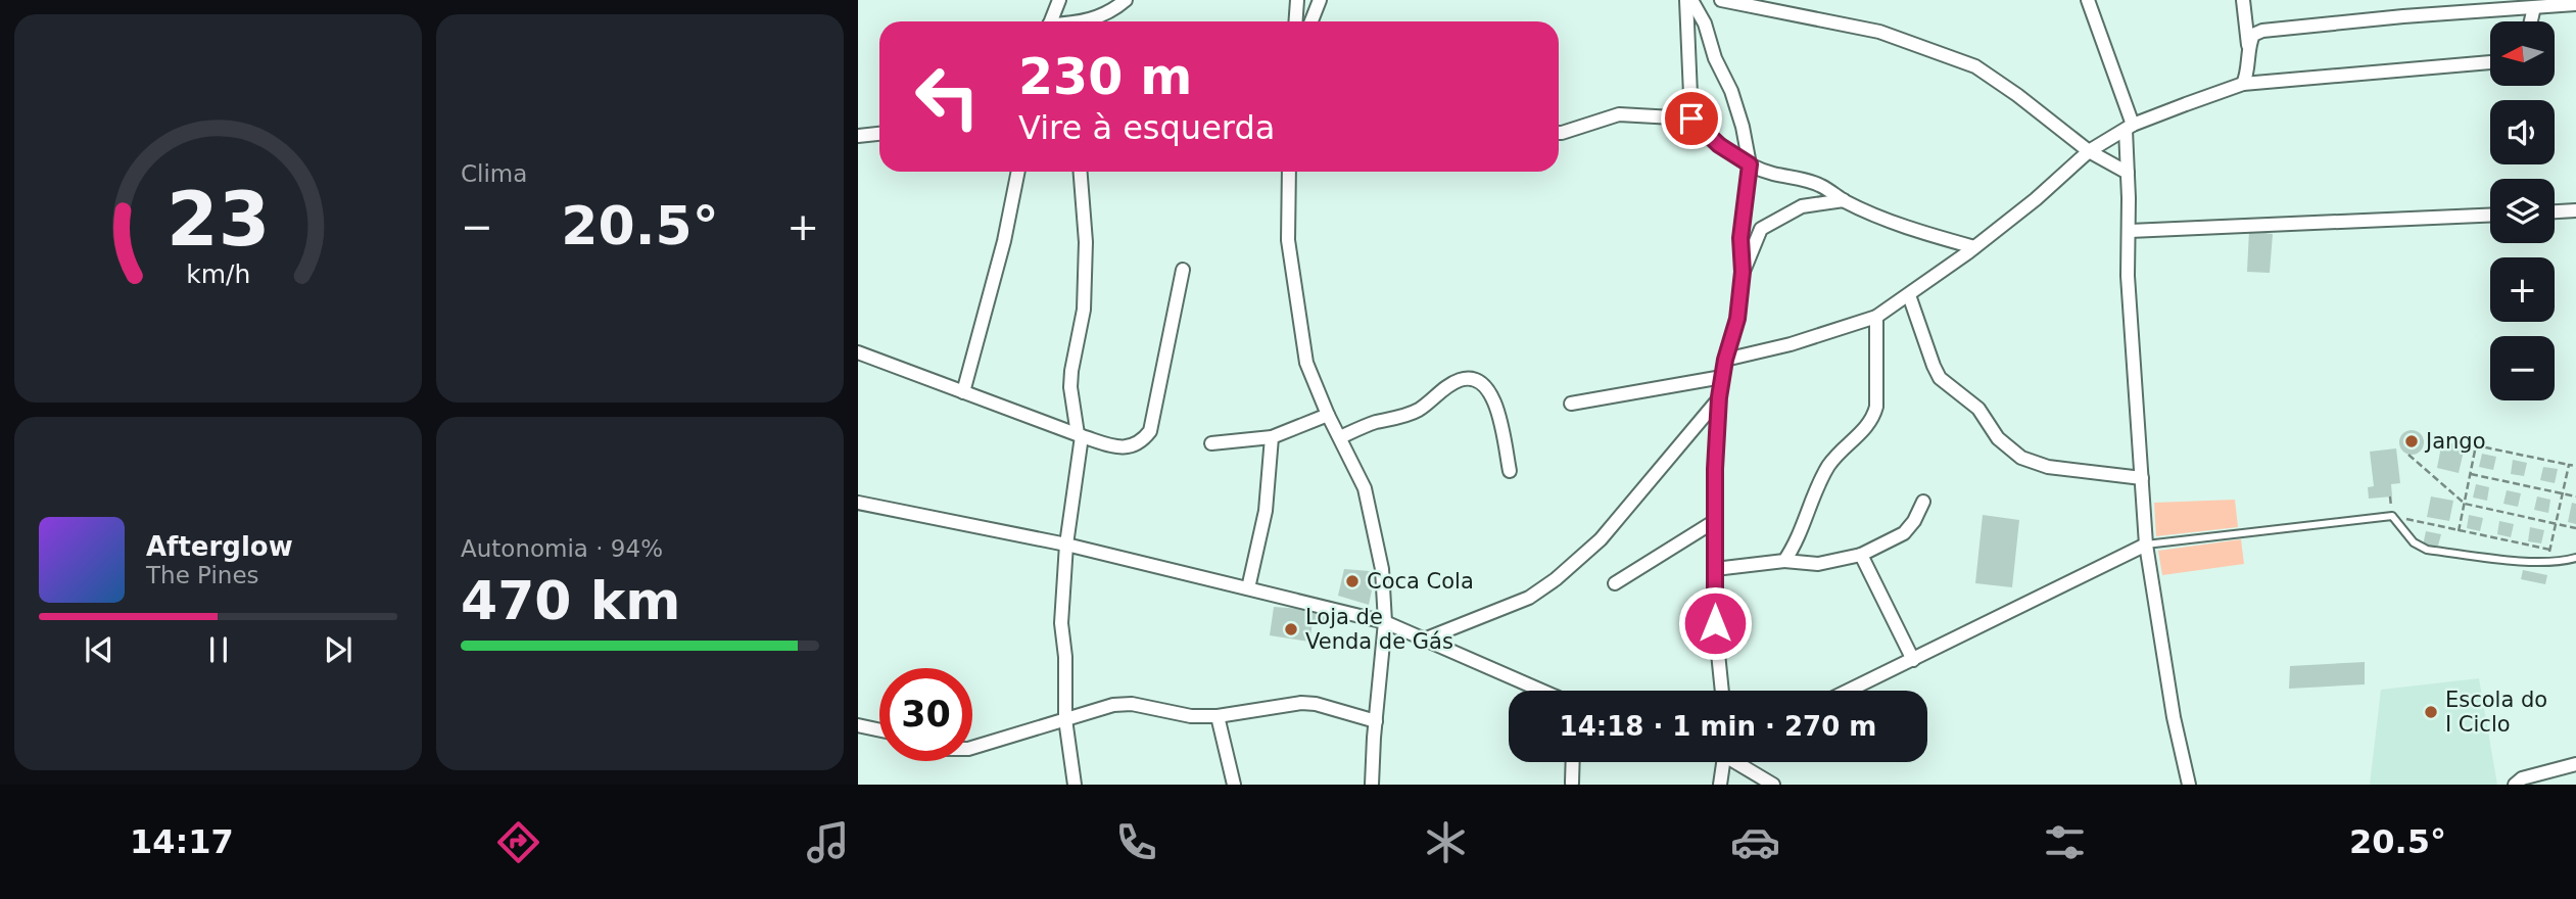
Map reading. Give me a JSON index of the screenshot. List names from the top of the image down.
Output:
{
  "places": [
    "Jango",
    "Coca Cola",
    "Loja de Venda de Gás",
    "Escola do I Ciclo"
  ],
  "north": "left",
  "page": {
    "tile": [
      "Clima",
      ["Autonomia · 94%", "470 km"]
    ],
    "map_buttons": ["+", "−"],
    "turn": ["230 m", "Vire à esquerda"],
    "heat": ["−", "20.5°", "+"],
    "song": ["Afterglow", "The Pines"],
    "limit": "30",
    "trip": "14:18 · 1 min · 270 m",
    "tabs": ["14:17", "20.5°"],
    "gauge": ["23", "km/h"]
  }
}
